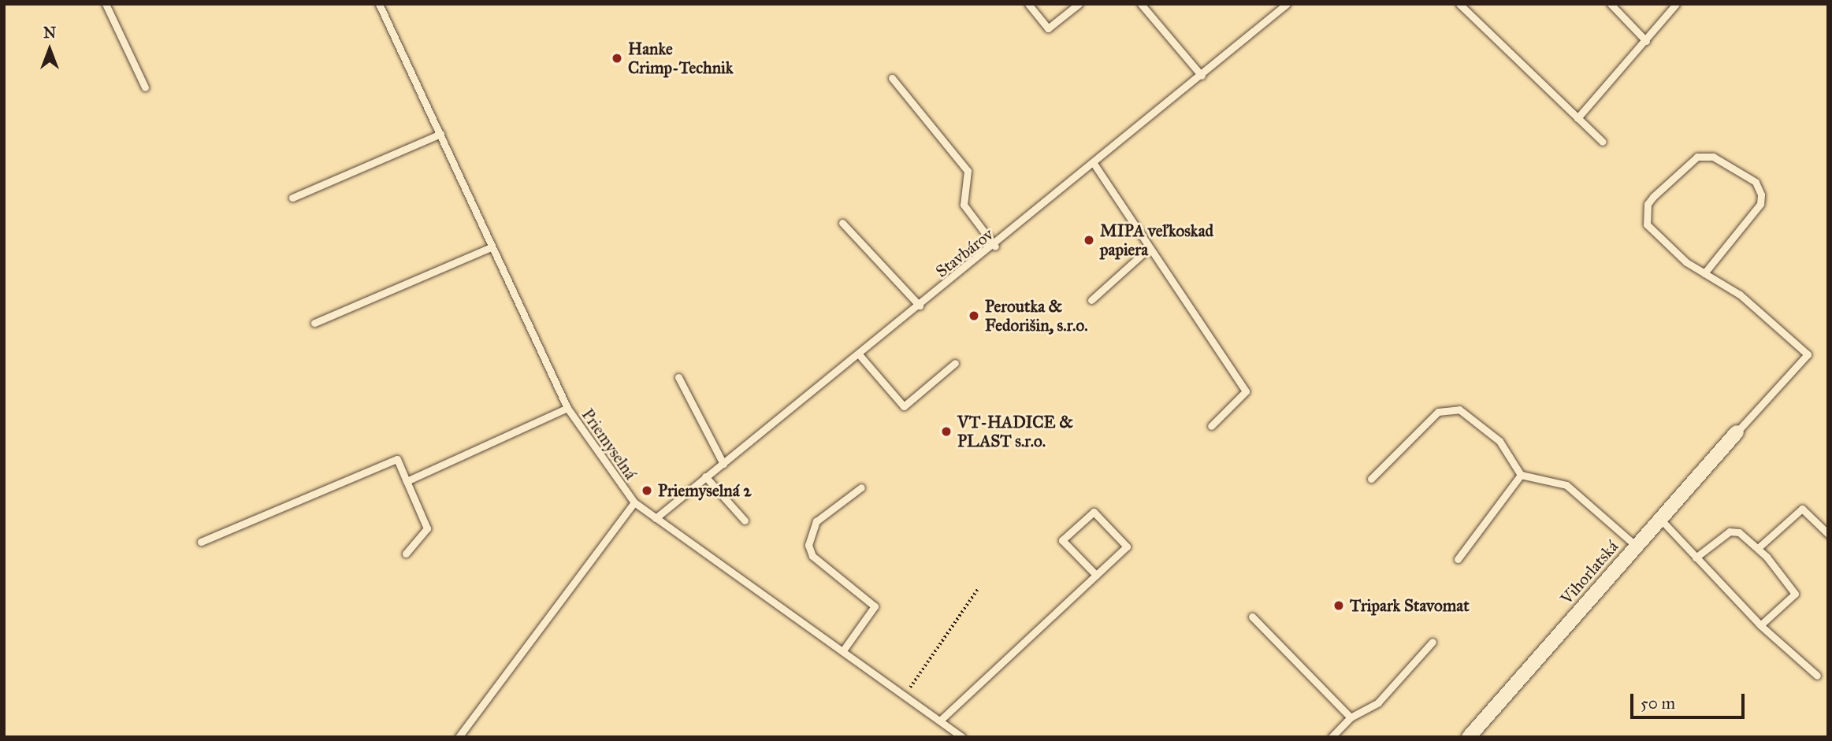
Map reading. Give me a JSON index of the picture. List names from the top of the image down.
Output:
{
  "streets": {
    "street": ["Vihorlatská"],
    "lane": ["Stavbárov", "Priemyselná"]
  },
  "crossings": [
    ["Stavbárov", "Priemyselná"]
  ],
  "places": [
    "Hanke Crimp-Technik",
    "MIPA veľkoskad papiera",
    "Peroutka & Fedorišin, s.r.o.",
    "VT-HADICE & PLAST s.r.o.",
    "Priemyselná 2",
    "Tripark Stavomat"
  ],
  "scale_bar": "50 m",
  "north": "top"
}
